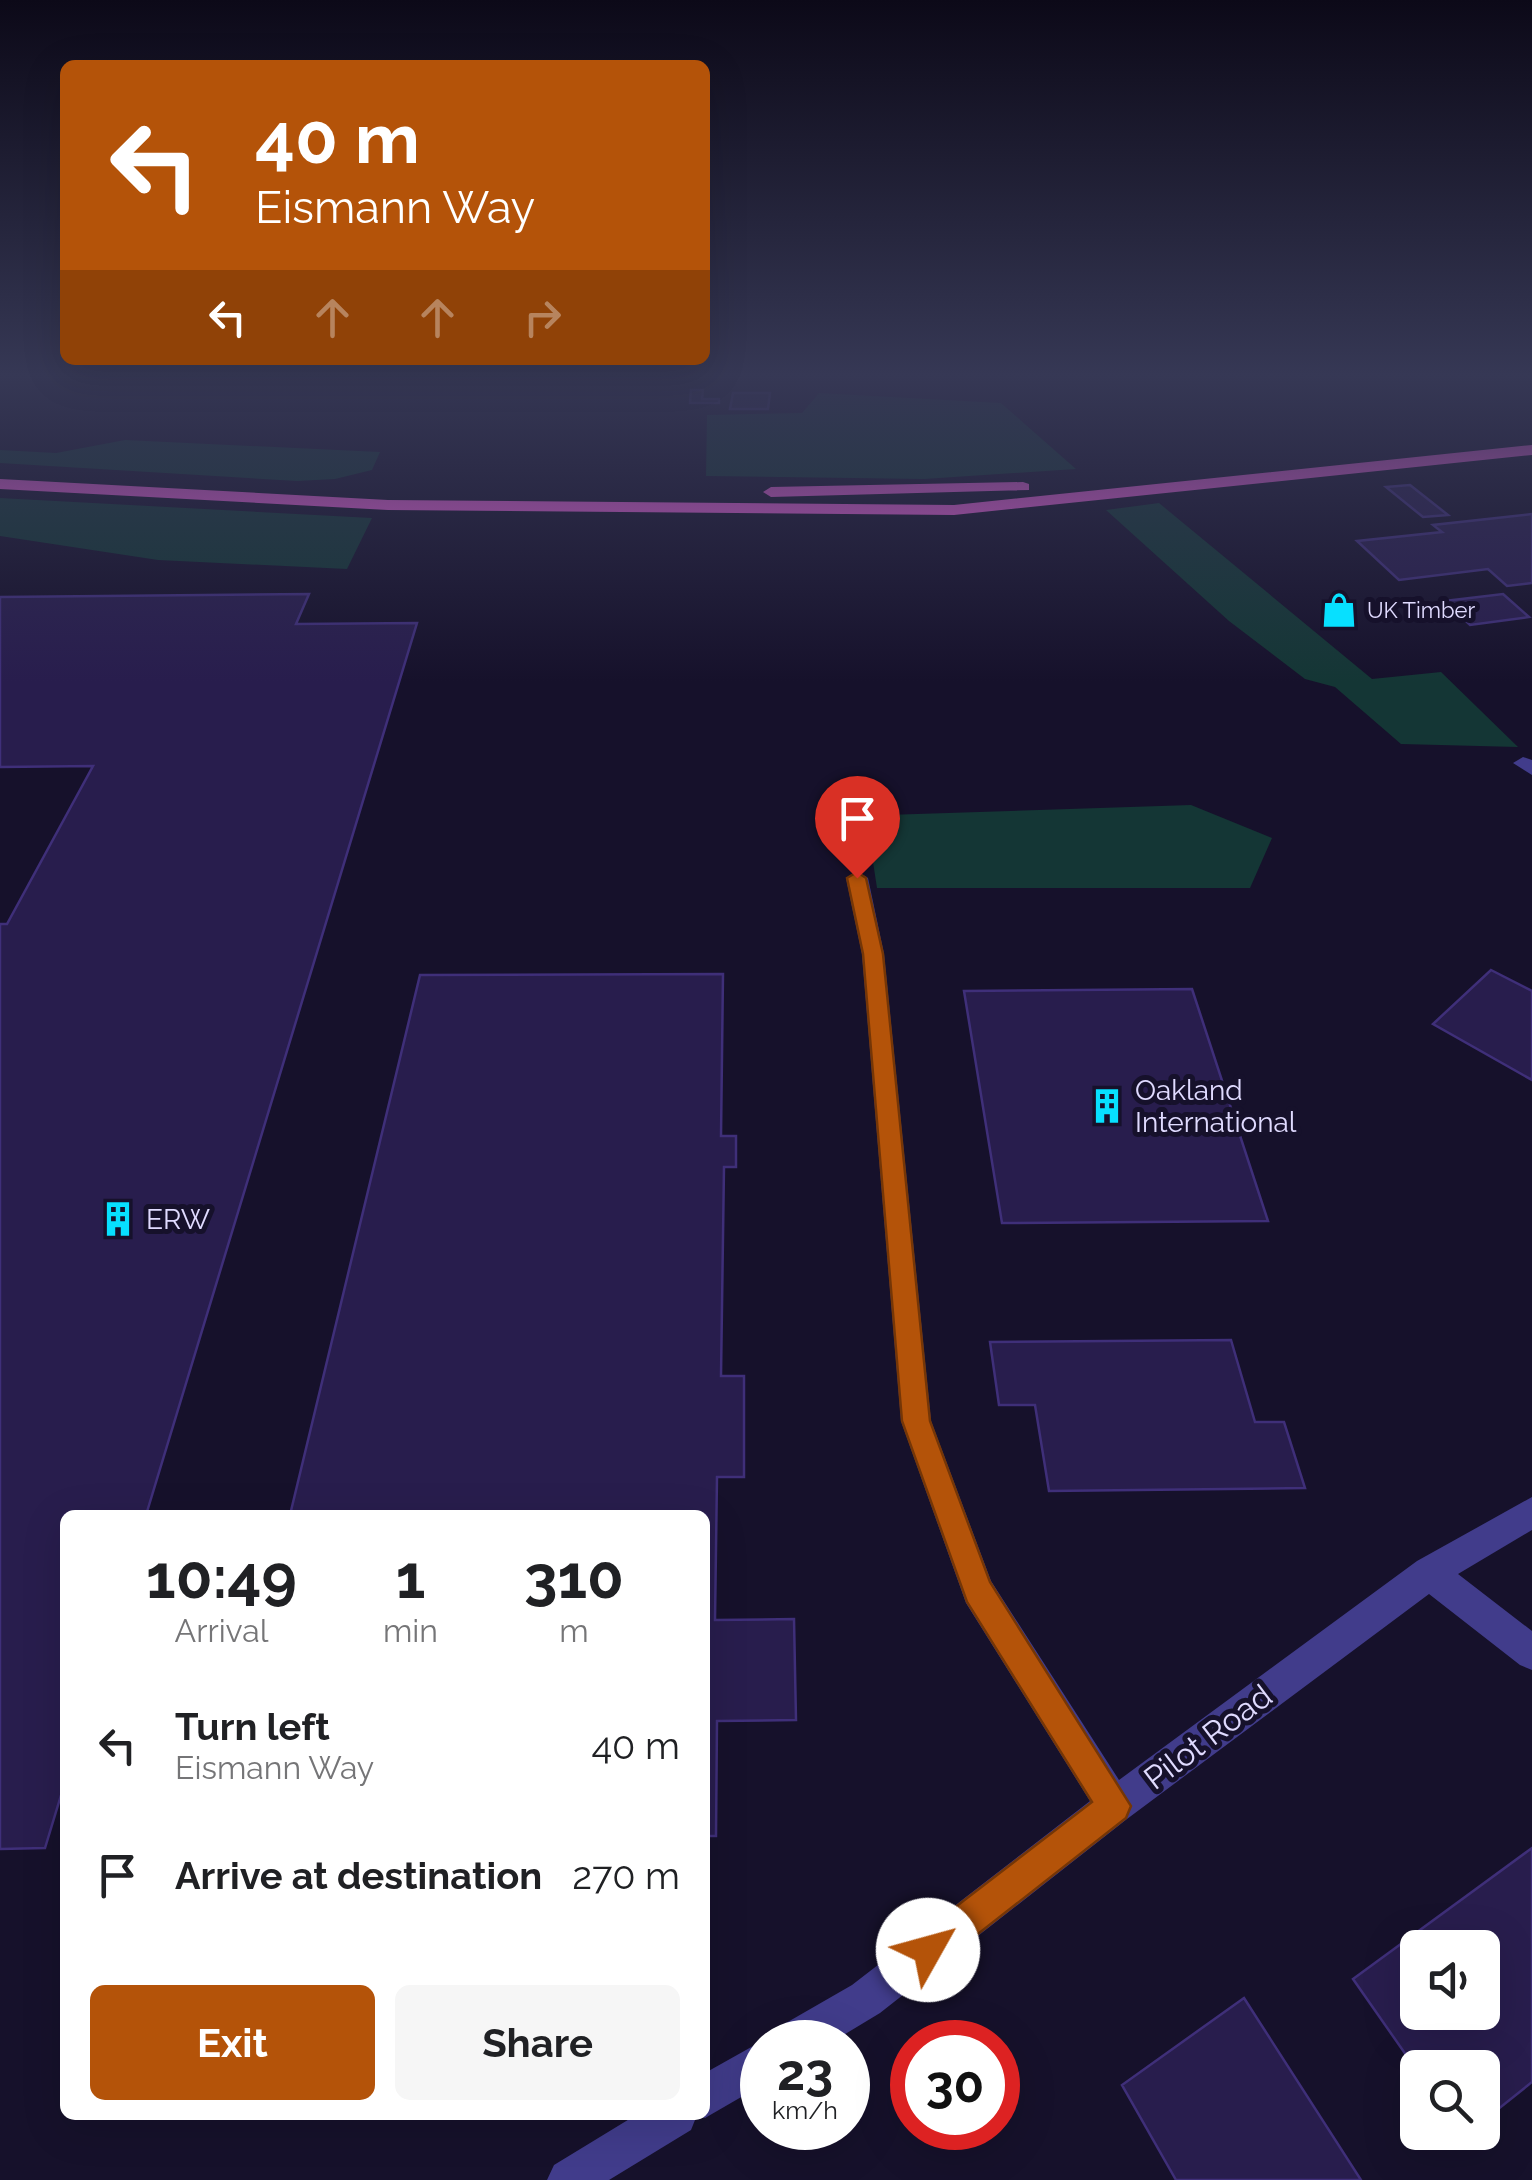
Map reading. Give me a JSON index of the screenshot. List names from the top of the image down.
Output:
{
  "streets": {
    "street": ["Pilot Road"]
  },
  "places": {
    "shop": ["UK Timber"],
    "building": ["Oakland International", "ERW"]
  },
  "page": {
    "turn": ["40 m", "Eismann Way"],
    "eta": [
      "10:49",
      "Arrival",
      "1",
      "min",
      "310",
      "m"
    ],
    "list": [
      {
        "name": "Turn left",
        "note": "Eismann Way",
        "value": "40 m"
      },
      {
        "name": "Arrive at destination",
        "value": "270 m"
      }
    ],
    "buttons": ["Exit", "Share"],
    "speed": "23 km/h",
    "limit": "30"
  }
}
